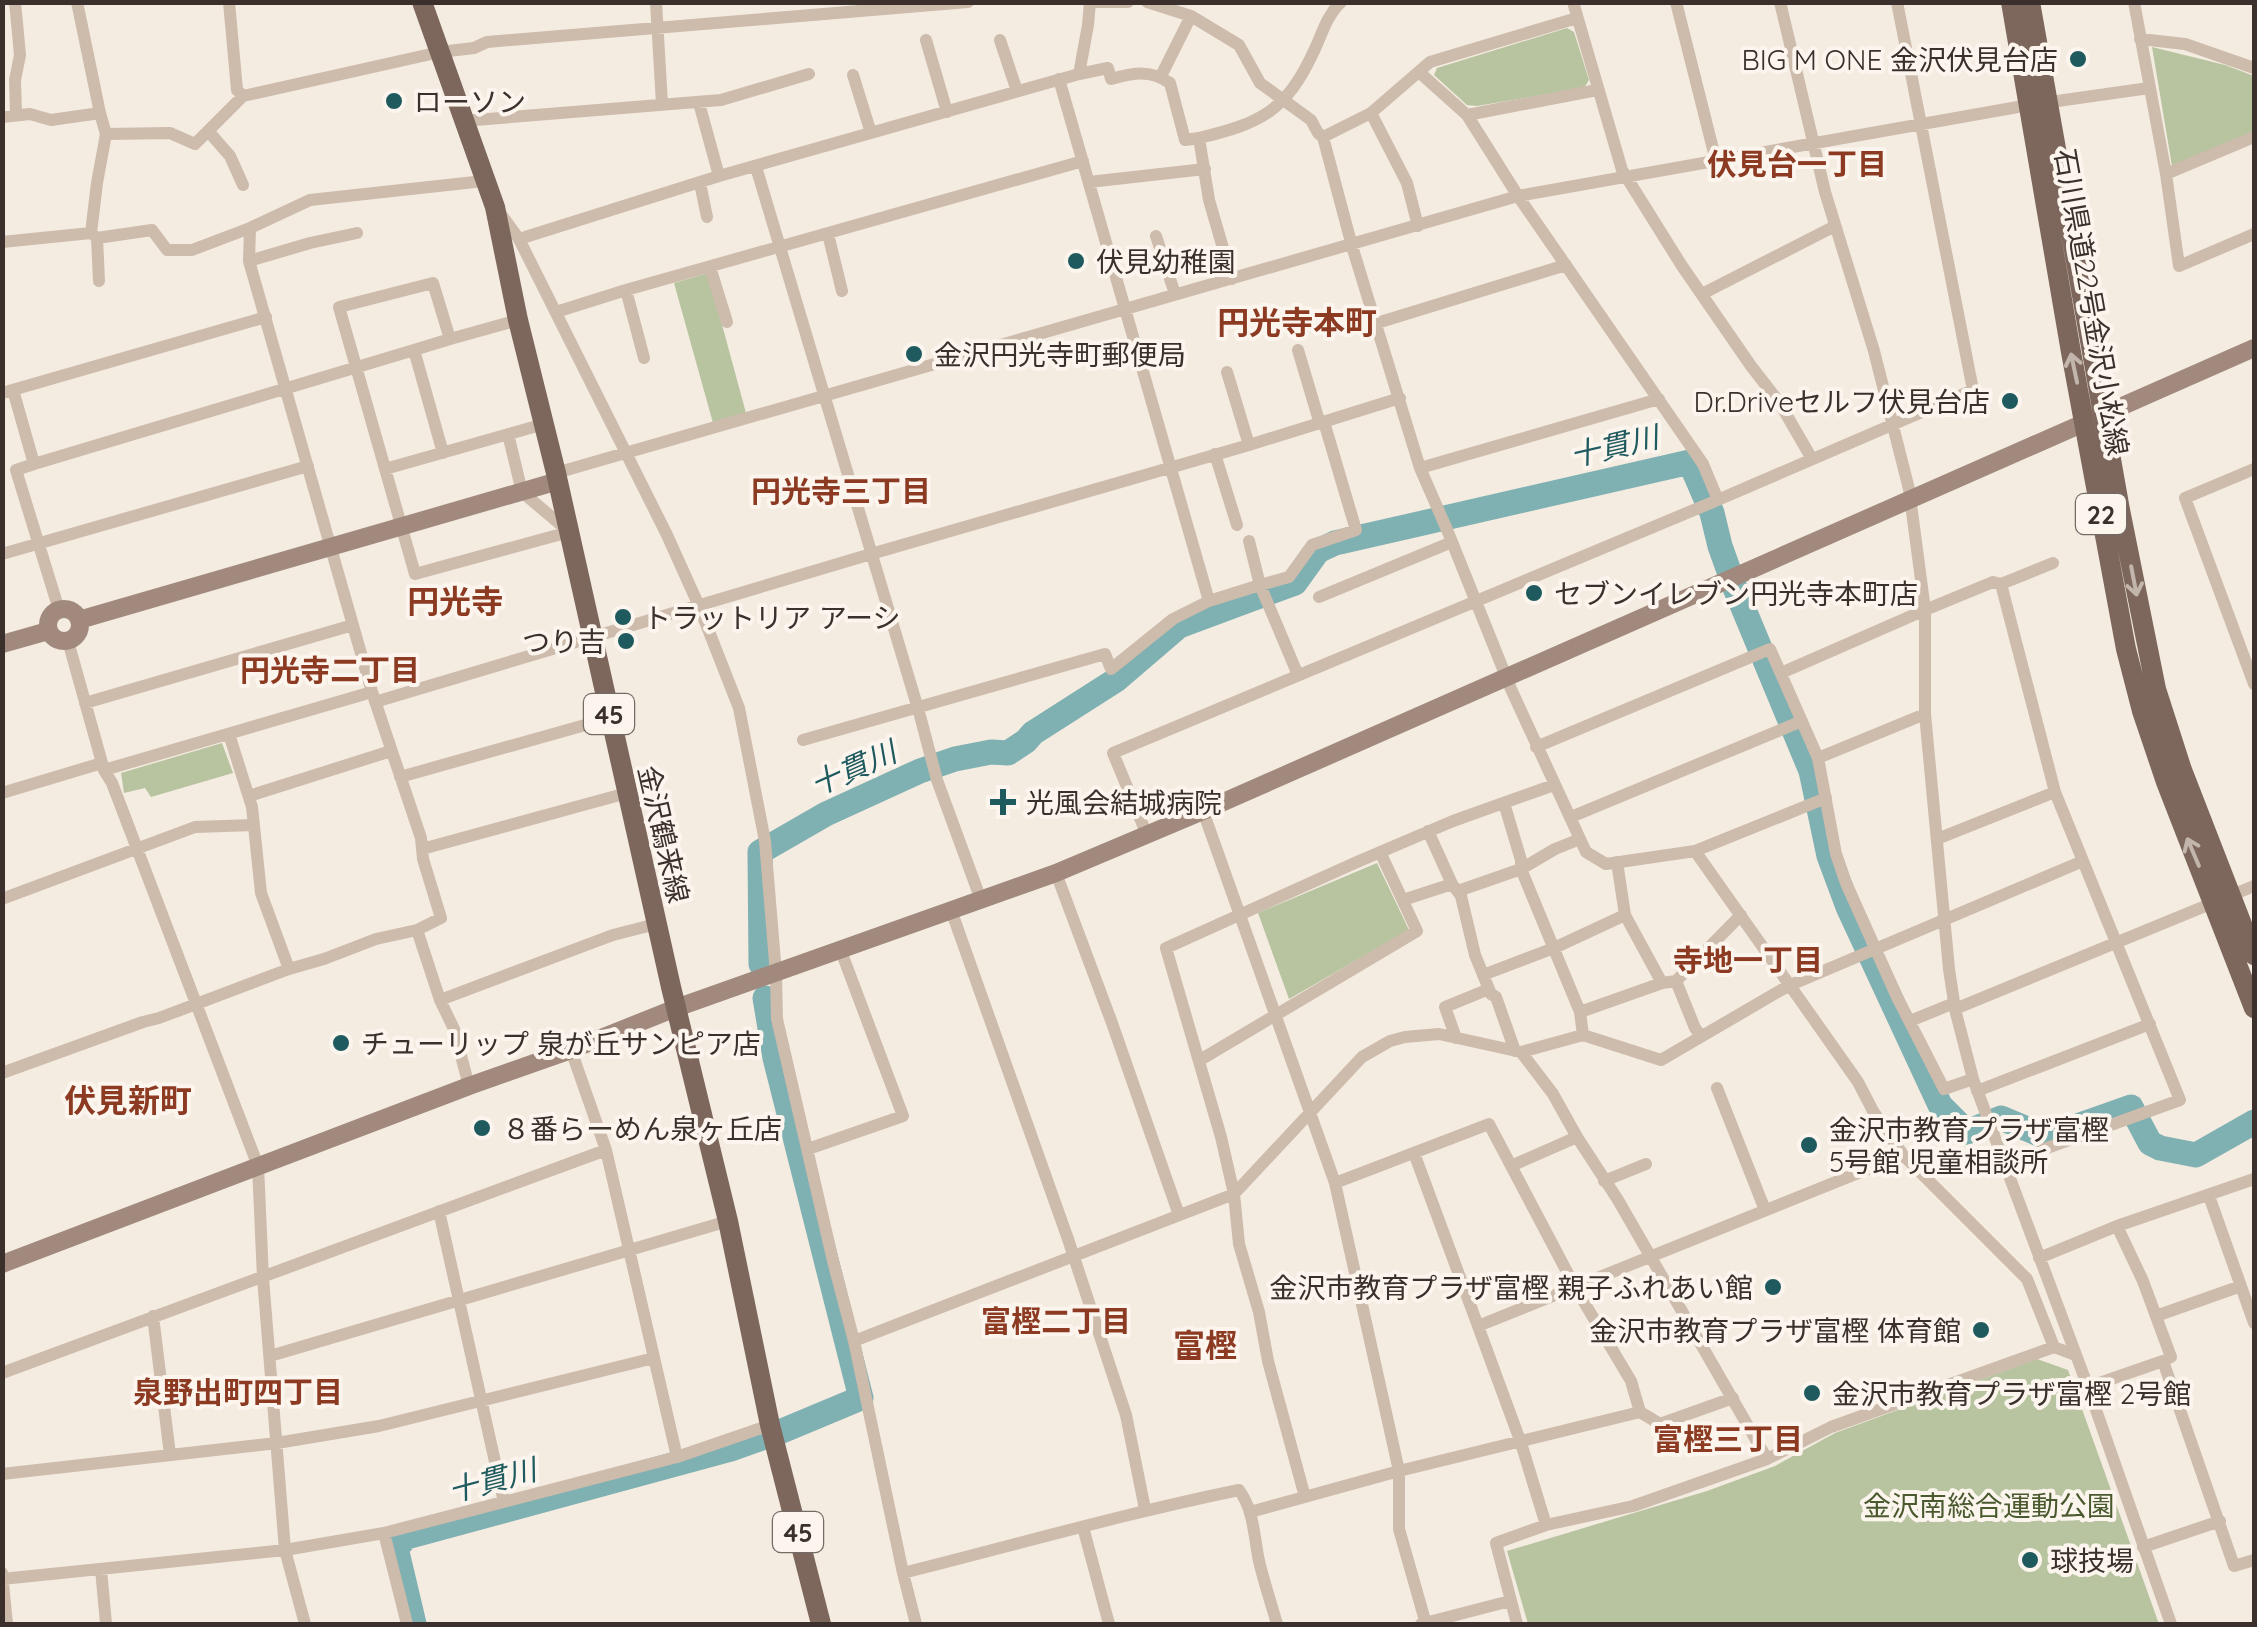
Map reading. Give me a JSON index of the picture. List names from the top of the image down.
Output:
{
  "streets": {
    "main road": [
      "石川県道22号金沢小松線",
      "22",
      "45",
      "金沢鶴来線"
    ]
  },
  "districts": [
    "伏見台一丁目",
    "円光寺本町",
    "円光寺三丁目",
    "円光寺",
    "円光寺二丁目",
    "寺地一丁目",
    "伏見新町",
    "富樫二丁目",
    "富樫",
    "泉野出町四丁目",
    "富樫三丁目"
  ],
  "water": ["十貫川"],
  "parks": ["金沢南総合運動公園"],
  "places": {
    "other": [
      "BIG M ONE 金沢伏見台店",
      "ローソン",
      "伏見幼稚園",
      "金沢円光寺町郵便局",
      "Dr.Driveセルフ伏見台店",
      "セブンイレブン円光寺本町店",
      "トラットリア アーシ",
      "つり吉",
      "チューリップ 泉が丘サンピア店",
      "８番らーめん泉ヶ丘店",
      "金沢市教育プラザ富樫 5号館 児童相談所",
      "金沢市教育プラザ富樫 親子ふれあい館",
      "金沢市教育プラザ富樫 体育館",
      "金沢市教育プラザ富樫 2号館",
      "球技場"
    ],
    "health": ["光風会結城病院"]
  }
}
